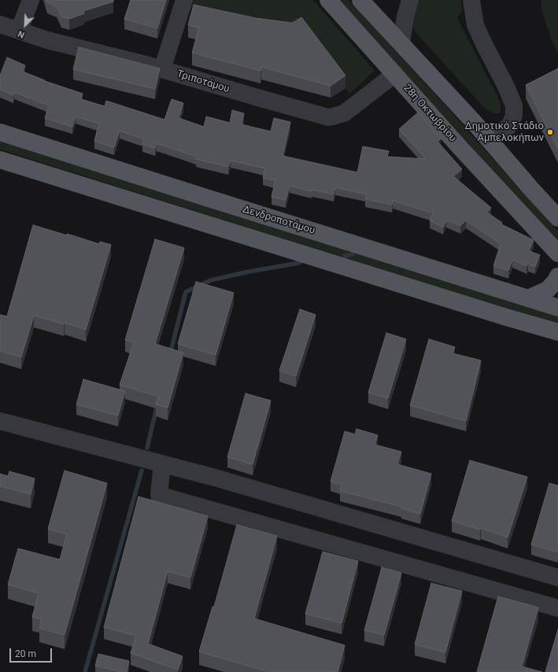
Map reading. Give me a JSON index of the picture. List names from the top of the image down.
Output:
{
  "streets": {
    "main road": ["28η Οκτωβρίου", "Δενδροποτάμου"],
    "street": ["Τριποτάμου"]
  },
  "crossings": [
    ["Τριποτάμου", "28η Οκτωβρίου"]
  ],
  "places": ["Δημοτικό Στάδιο Αμπελοκήπων"],
  "scale_bar": "20 m",
  "north": "bottom left"
}
